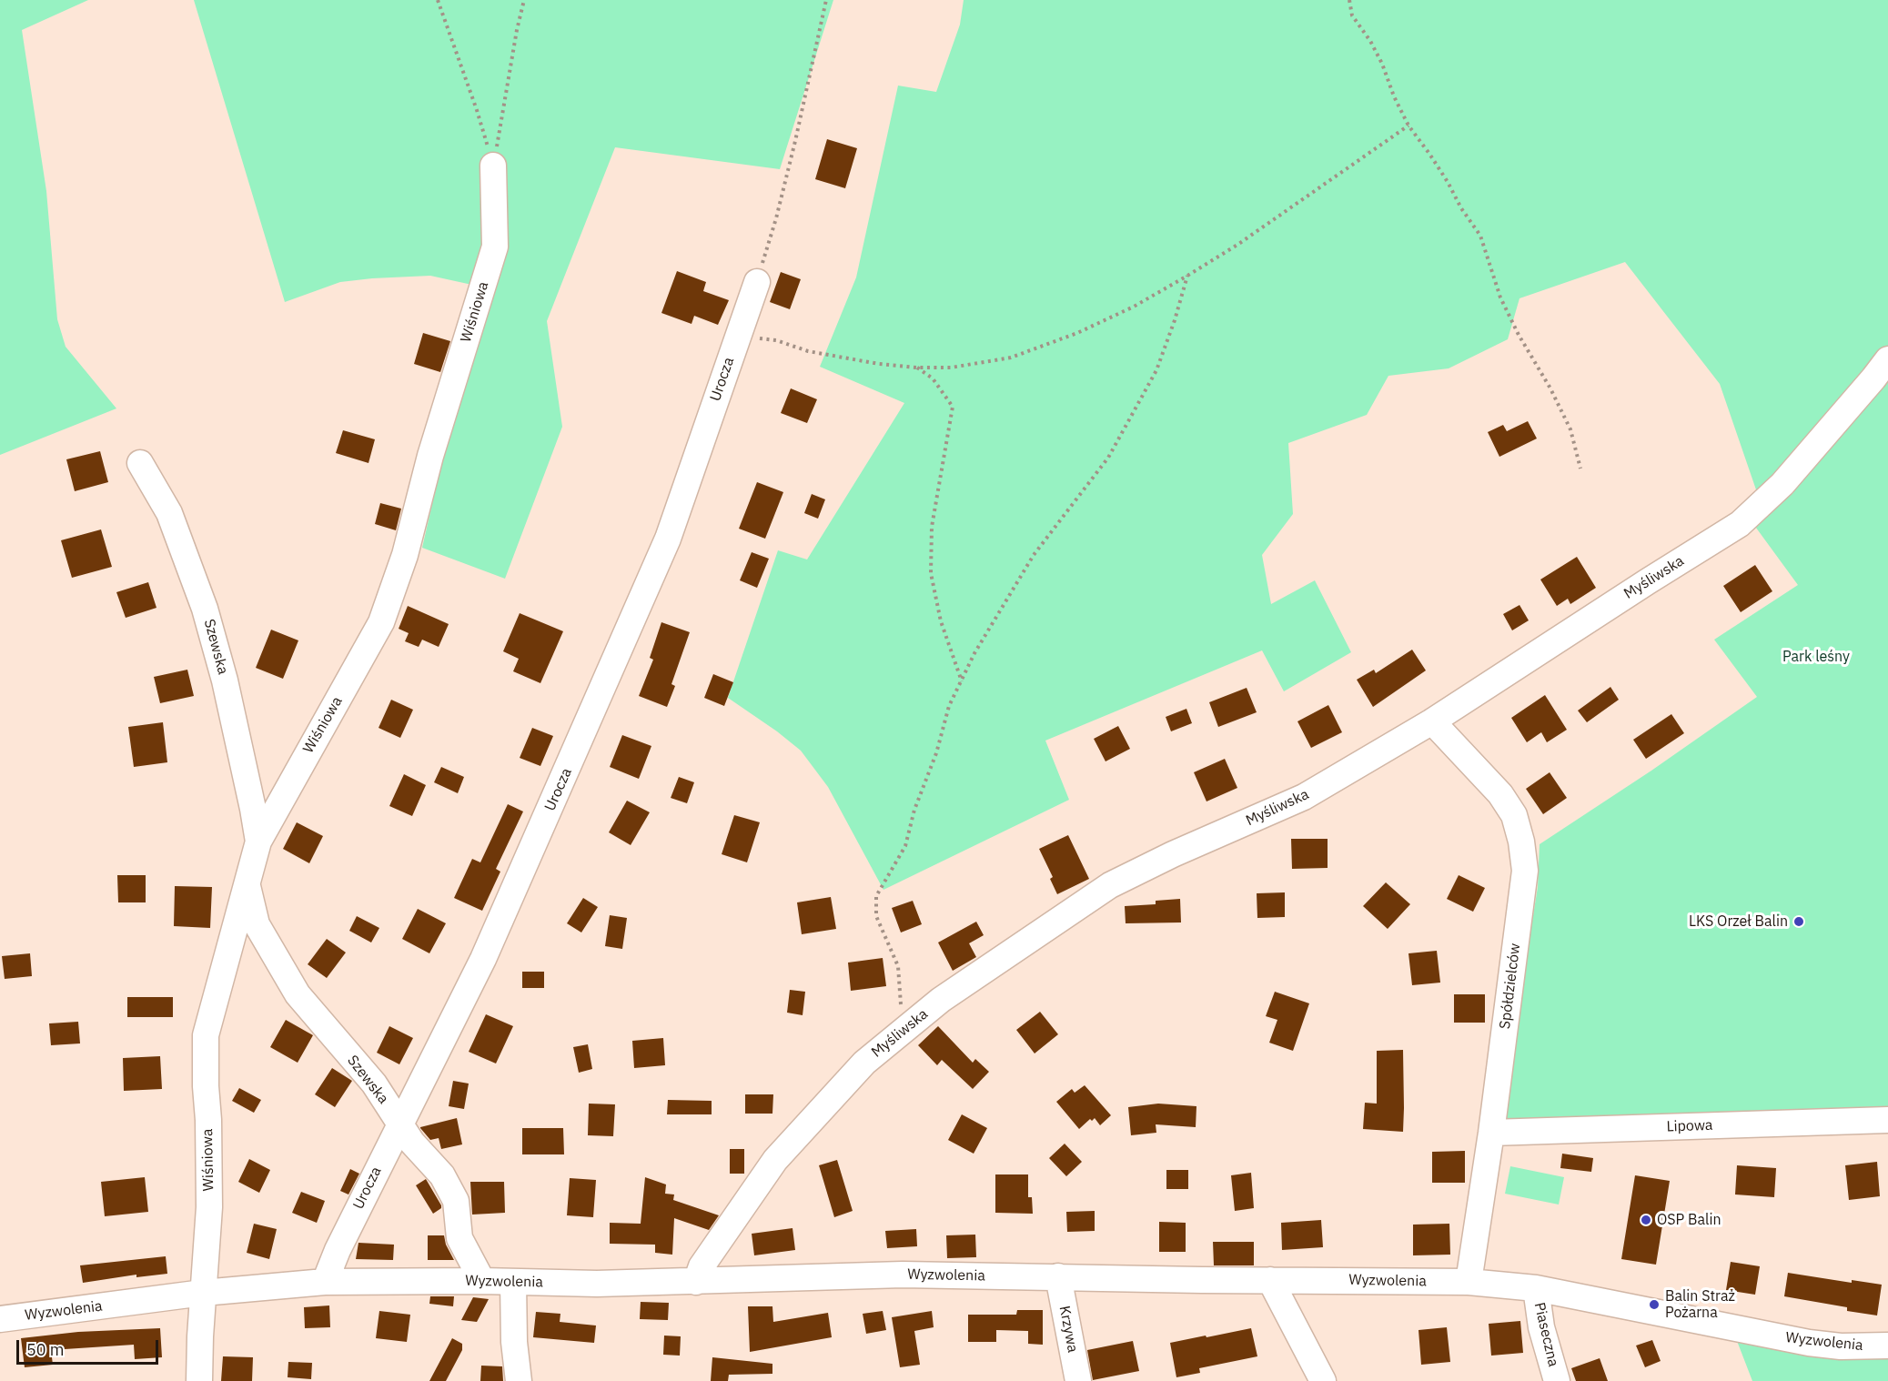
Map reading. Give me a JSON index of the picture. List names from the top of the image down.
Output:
{
  "streets": {
    "street": [
      "Wiśniowa",
      "Urocza",
      "Myśliwska",
      "Szewska",
      "Spółdzielców",
      "Lipowa",
      "Wyzwolenia",
      "Krzywa",
      "Piaseczna"
    ]
  },
  "crossings": [
    ["Wiśniowa", "Szewska"],
    ["Wiśniowa", "Wyzwolenia"],
    ["Urocza", "Szewska"],
    ["Urocza", "Wyzwolenia"],
    ["Myśliwska", "Spółdzielców"],
    ["Myśliwska", "Wyzwolenia"],
    ["Szewska", "Wyzwolenia"],
    ["Spółdzielców", "Lipowa"],
    ["Spółdzielców", "Wyzwolenia"],
    ["Wyzwolenia", "Krzywa"],
    ["Wyzwolenia", "Piaseczna"]
  ],
  "parks": ["Park leśny"],
  "places": ["LKS Orzeł Balin", "OSP Balin", "Balin Straż Pożarna"],
  "scale_bar": "50 m"
}
